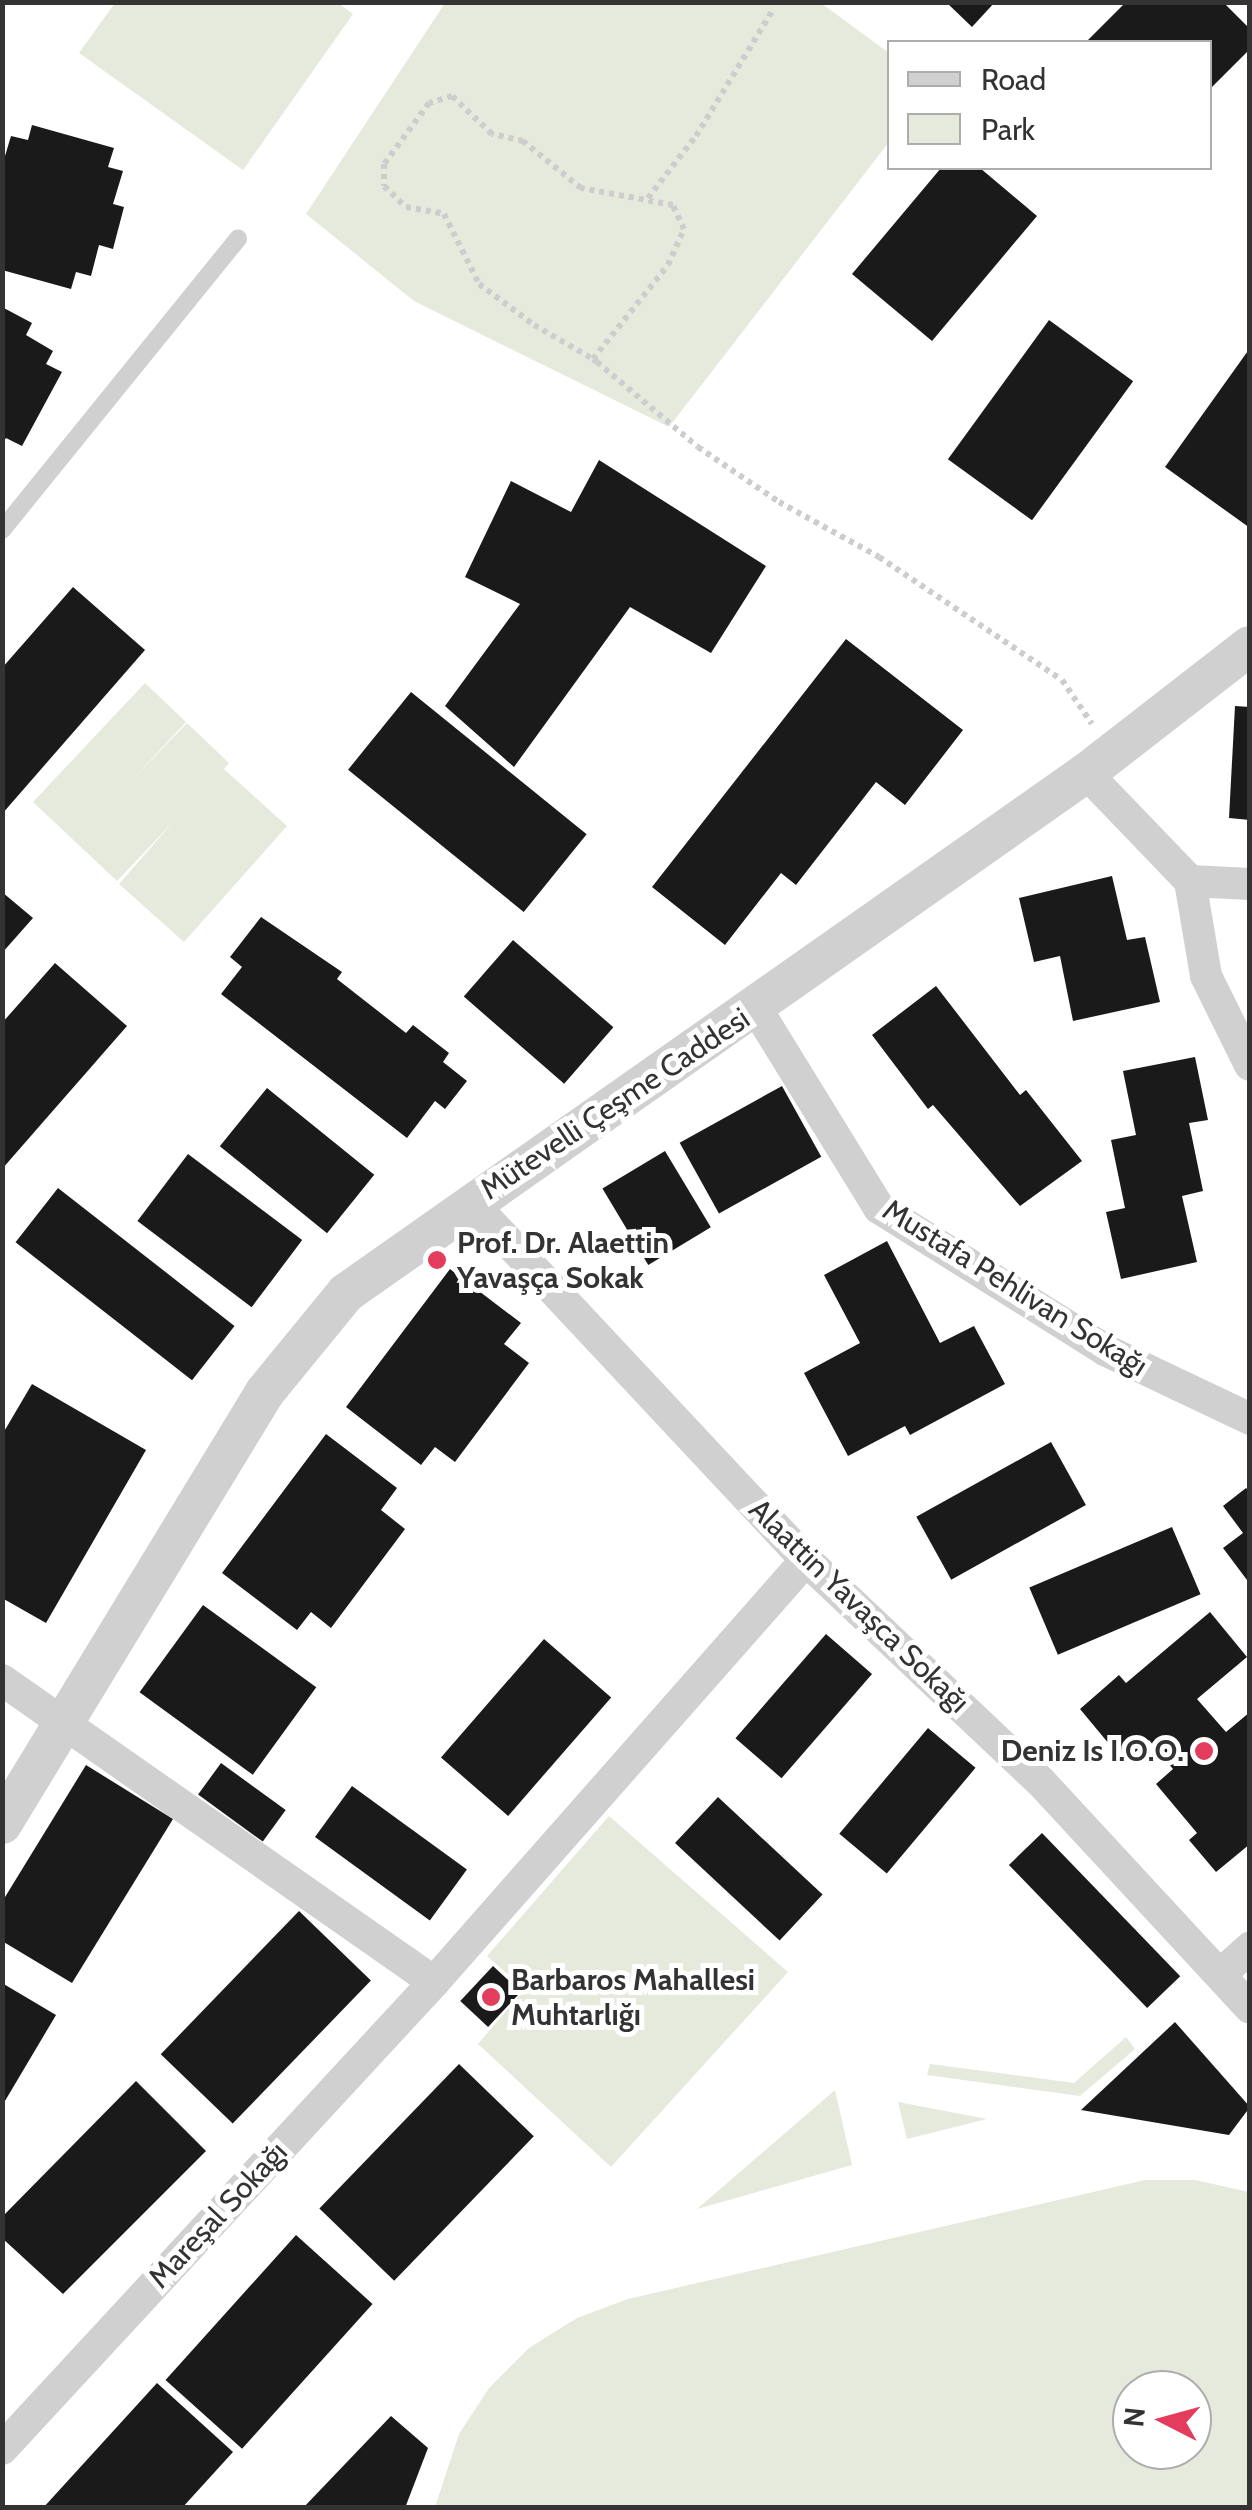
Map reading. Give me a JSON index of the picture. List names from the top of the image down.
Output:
{
  "streets": {
    "street": [
      "Mütevelli Çeşme Caddesi",
      "Mustafa Pehlivan Sokağı",
      "Alaattin Yavaşca Sokağı",
      "Mareşal Sokağı"
    ]
  },
  "crossings": [
    ["Mütevelli Çeşme Caddesi", "Mustafa Pehlivan Sokağı"],
    ["Mütevelli Çeşme Caddesi", "Alaattin Yavaşca Sokağı"],
    ["Alaattin Yavaşca Sokağı", "Mareşal Sokağı"]
  ],
  "places": ["Prof. Dr. Alaettin Yavaşça Sokak", "Deniz Is I.O.O.", "Barbaros Mahallesi Muhtarlığı"],
  "legend": ["Road", "Park"],
  "north": "left"
}
